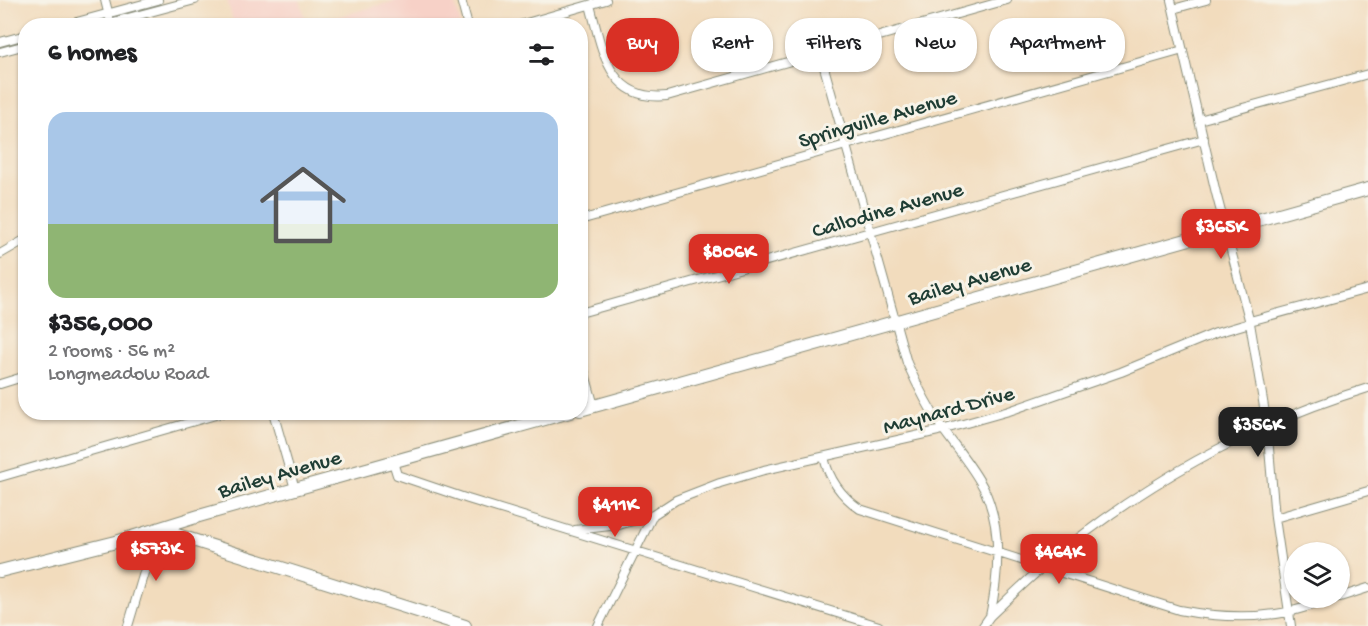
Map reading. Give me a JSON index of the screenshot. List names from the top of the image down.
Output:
{
  "streets": {
    "main road": ["Bailey Avenue"],
    "street": ["Springville Avenue", "Callodine Avenue", "Maynard Drive"]
  },
  "page": {
    "chip": [
      "Buy",
      "Rent",
      "Filters",
      "New",
      "Apartment"
    ],
    "heading": "6 homes",
    "list": [
      {
        "name": "$356,000",
        "note": "2 rooms · 56 m² · Longmeadow Road"
      }
    ],
    "price": [
      "$365K",
      "$806K",
      "$356K",
      "$411K",
      "$573K",
      "$464K"
    ]
  }
}
